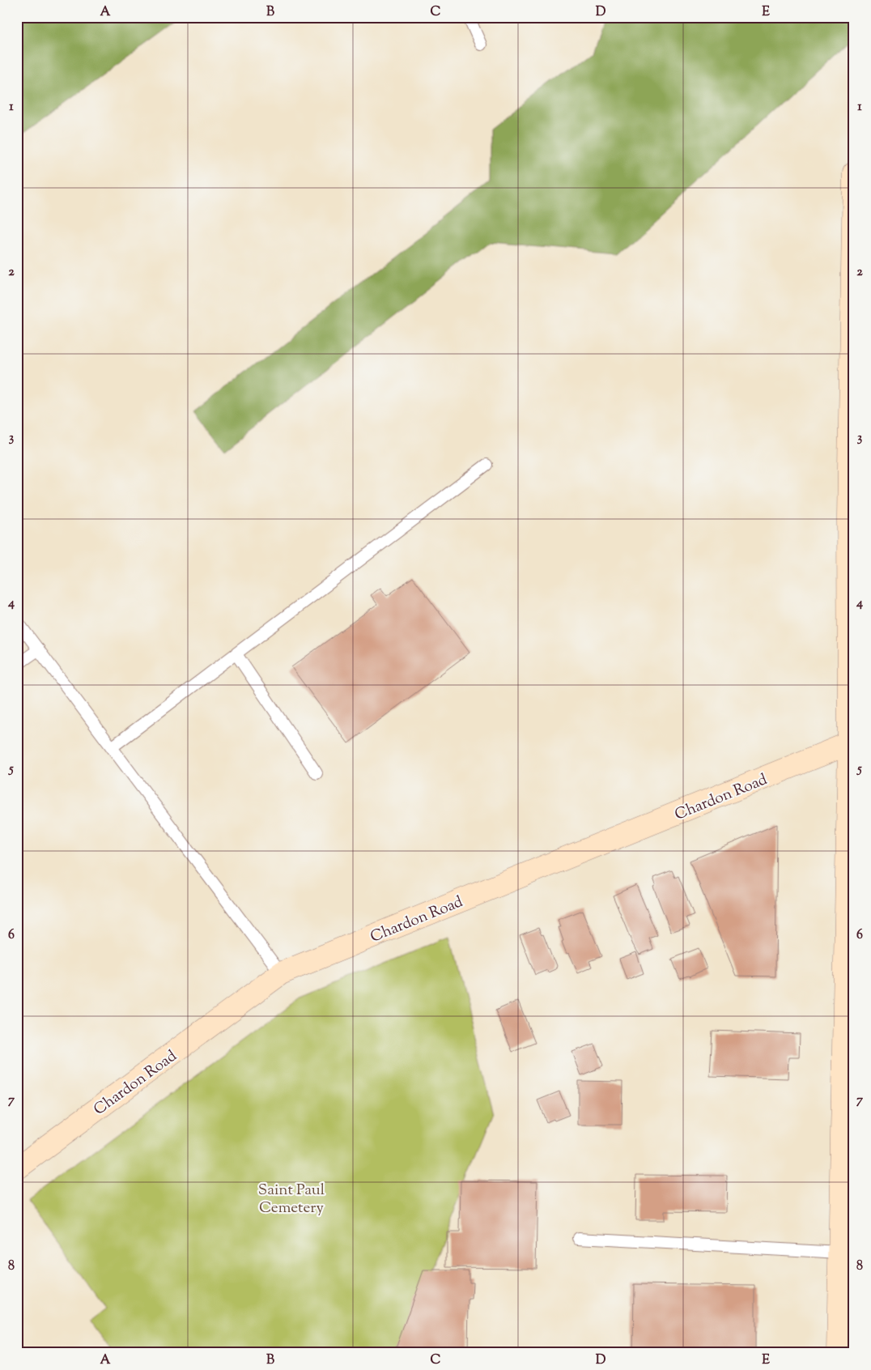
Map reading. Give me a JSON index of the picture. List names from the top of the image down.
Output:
{
  "streets": {
    "street": ["Chardon Road"]
  },
  "parks": ["Saint Paul Cemetery"],
  "grid": {
    "columns": [
      "A",
      "B",
      "C",
      "D",
      "E"
    ],
    "rows": [
      "1",
      "2",
      "3",
      "4",
      "5",
      "6",
      "7",
      "8"
    ]
  }
}
